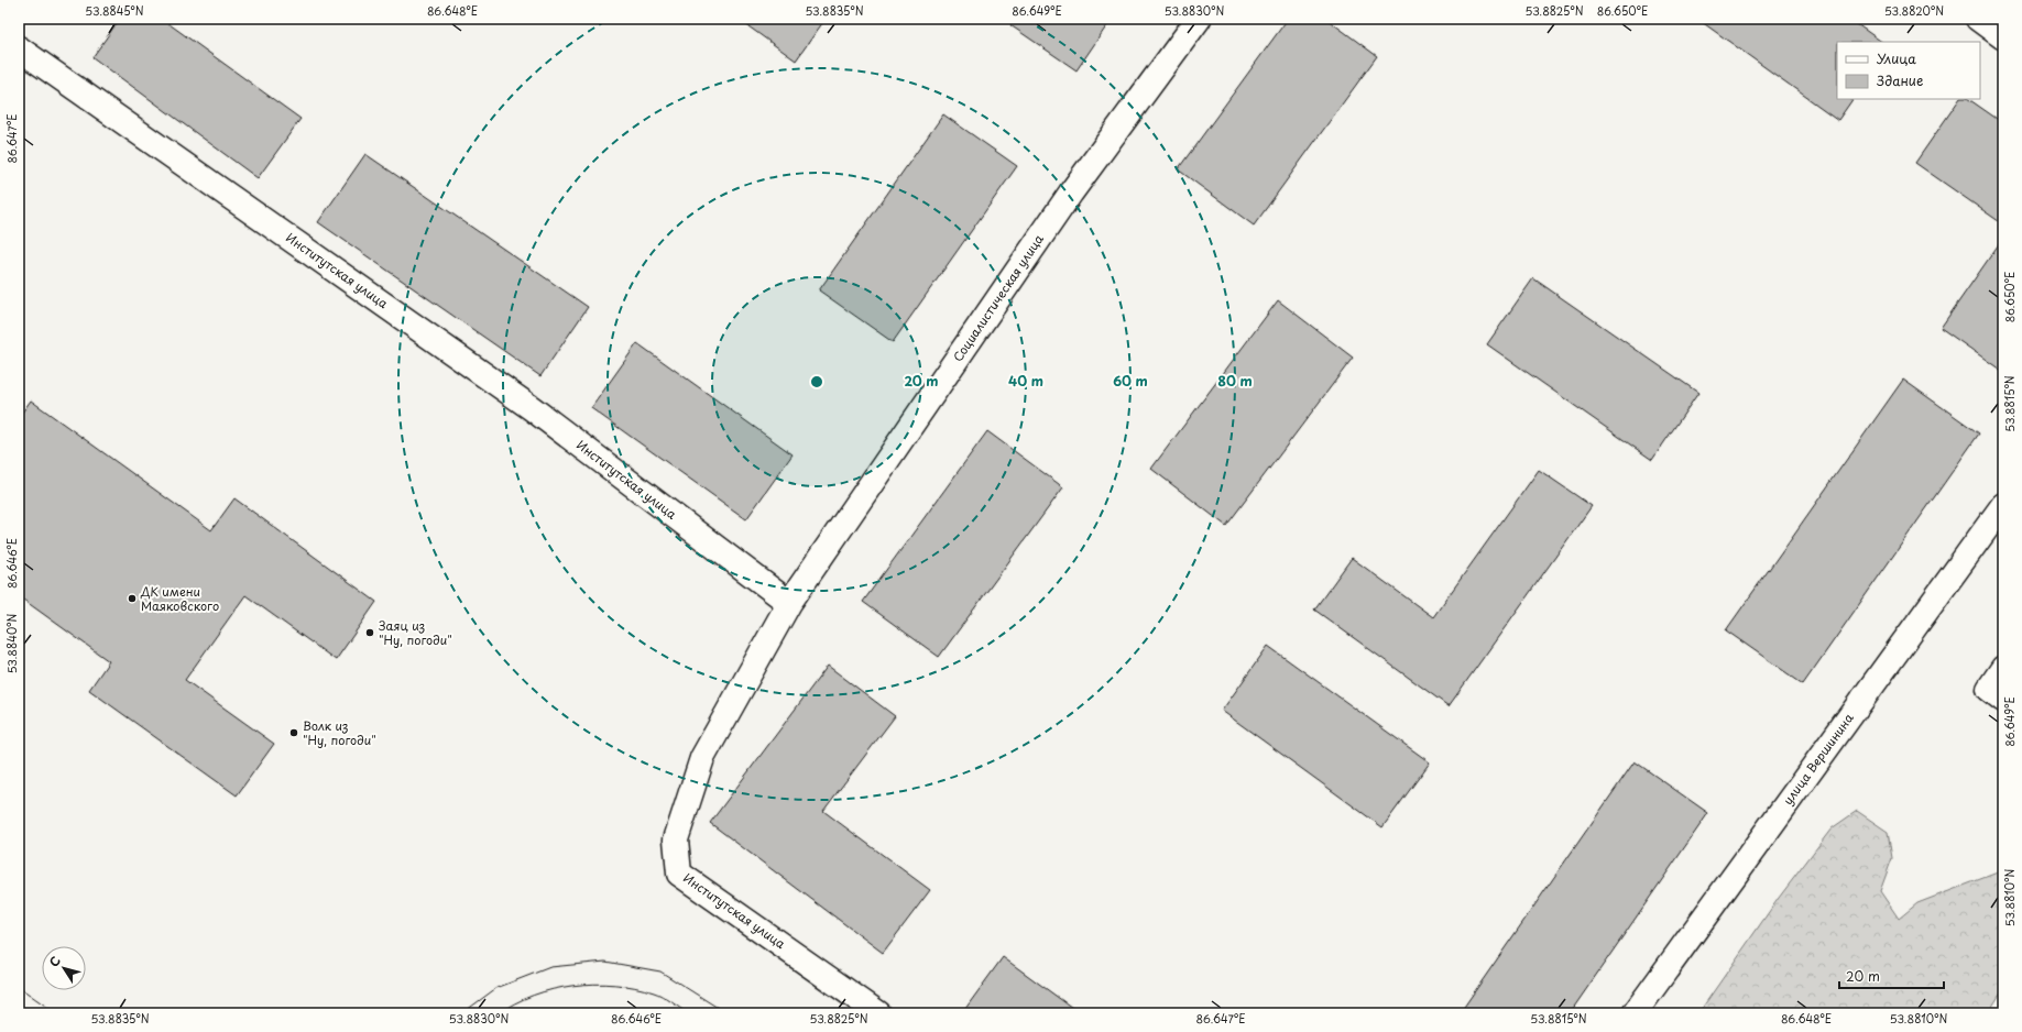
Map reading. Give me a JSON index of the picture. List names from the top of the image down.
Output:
{
  "streets": {
    "street": ["Институтская улица", "Социалистическая улица", "улица Вершинина"]
  },
  "crossings": [
    ["Институтская улица", "Социалистическая улица"]
  ],
  "places": ["ДК имени Маяковского", "Заяц из \"Ну, погоди\"", "Волк из \"Ну, погоди\""],
  "legend": ["Улица", "Здание"],
  "scale_bar": "20 m",
  "north": "top left",
  "coordinates": [
    "53.8845°N",
    "86.648°E",
    "53.8835°N",
    "86.649°E",
    "53.8830°N",
    "53.8825°N",
    "86.650°E",
    "53.8820°N",
    "86.647°E",
    "53.8815°N",
    "86.646°E",
    "53.8840°N",
    "53.8810°N"
  ],
  "rings": [
    "20 m",
    "40 m",
    "60 m",
    "80 m"
  ]
}
